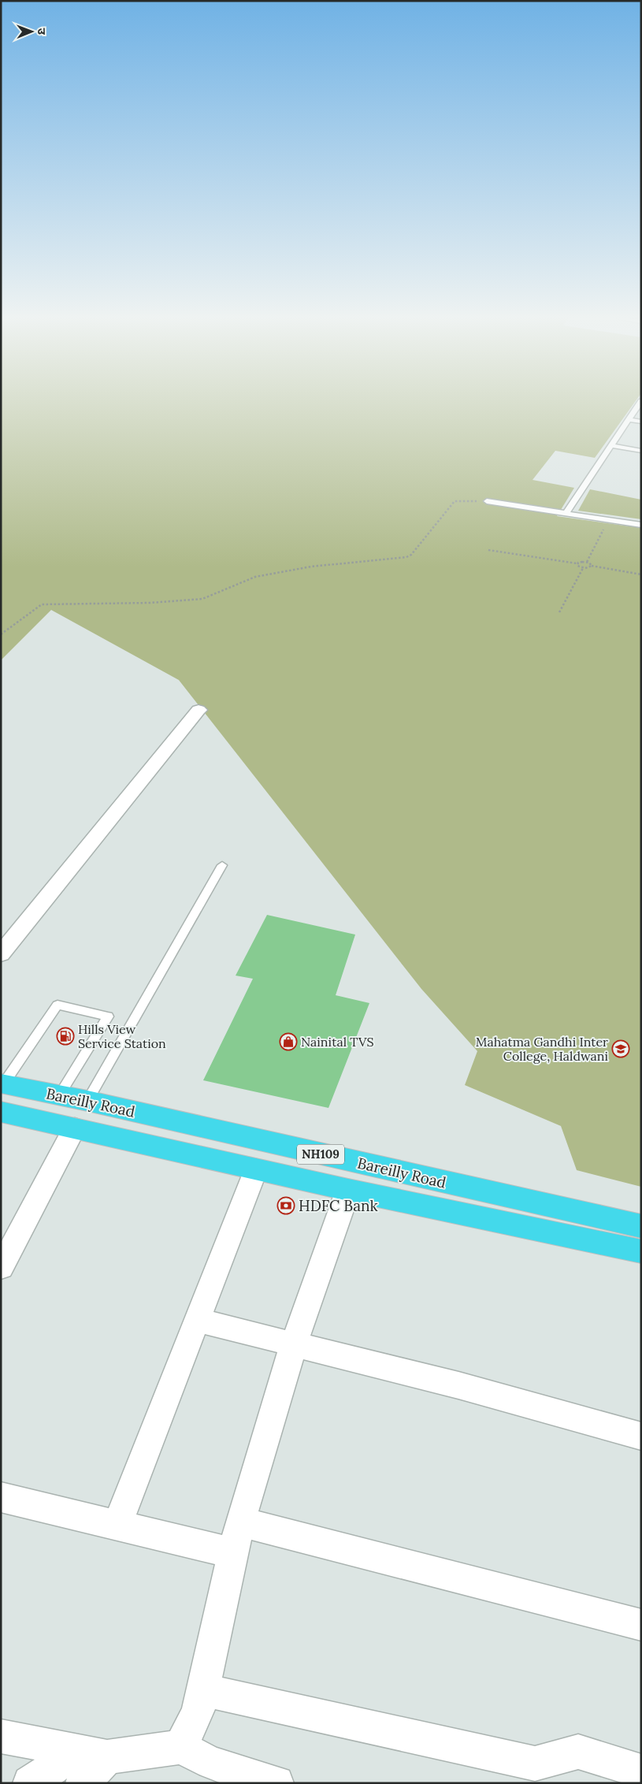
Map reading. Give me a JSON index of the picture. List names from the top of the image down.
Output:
{
  "streets": {
    "highway": ["Bareilly Road", "NH109"]
  },
  "places": {
    "fuel station": ["Hills View Service Station"],
    "shop": ["Nainital TVS"],
    "school or university": ["Mahatma Gandhi Inter College, Haldwani"],
    "bank": ["HDFC Bank"]
  },
  "north": "right"
}
